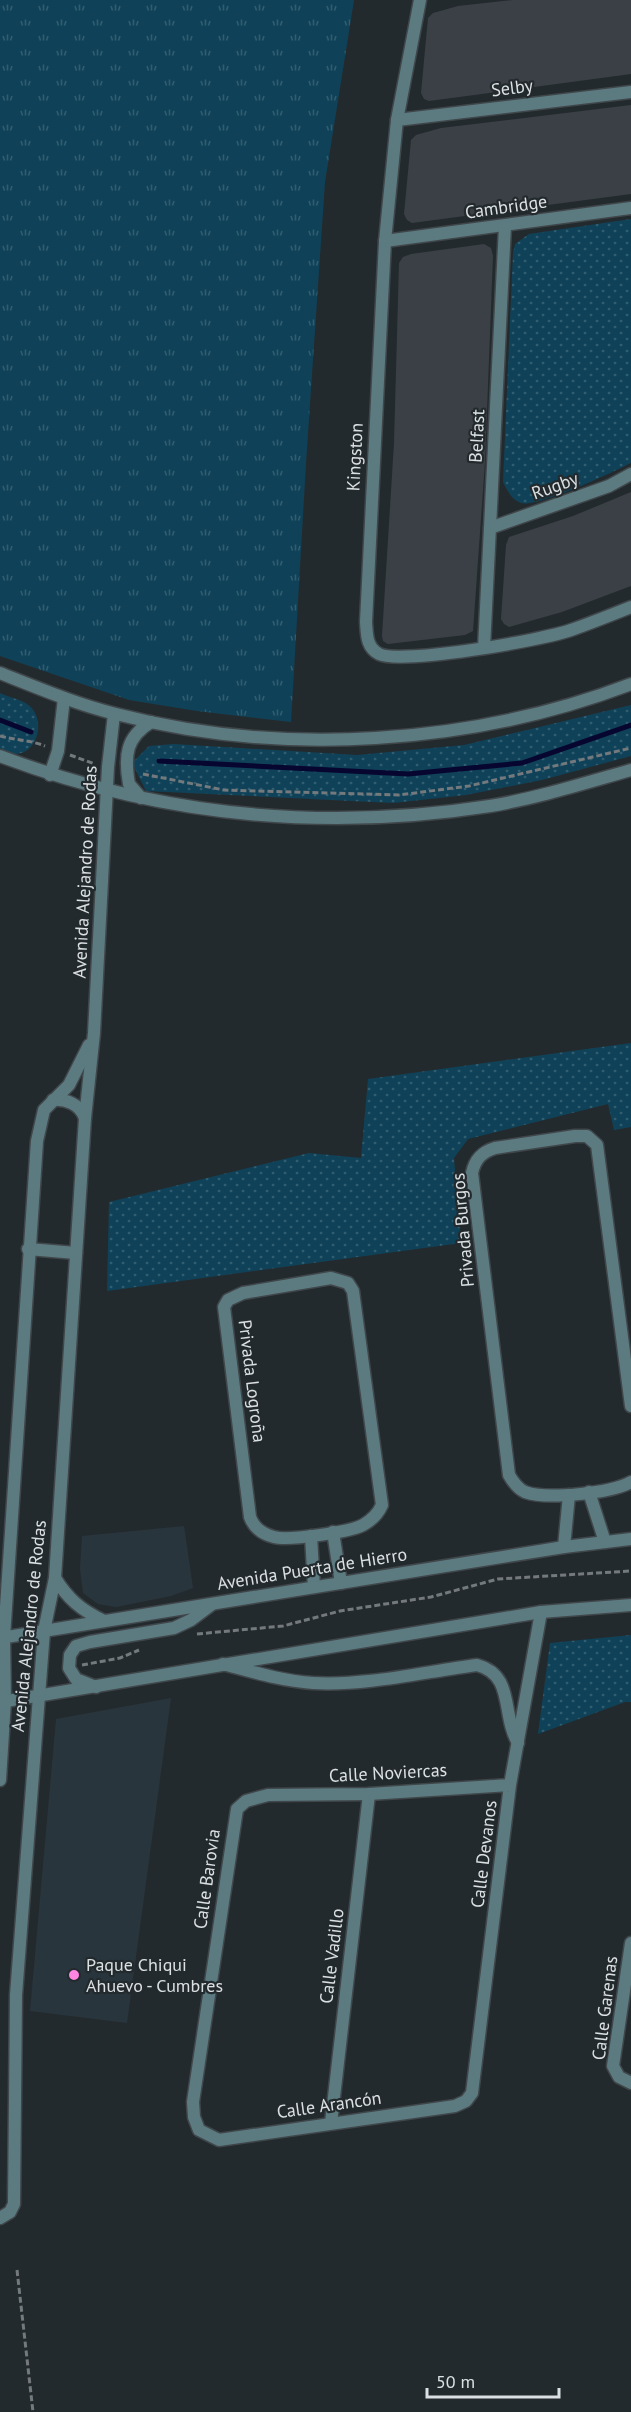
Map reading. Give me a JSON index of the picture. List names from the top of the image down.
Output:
{
  "streets": {
    "street": [
      "Selby",
      "Cambridge",
      "Belfast",
      "Kingston",
      "Rugby",
      "Avenida Alejandro de Rodas",
      "Privada Burgos",
      "Privada Logroña",
      "Avenida Puerta de Hierro",
      "Calle Noviercas",
      "Calle Devanos",
      "Calle Barovia",
      "Calle Vadillo",
      "Calle Garenas",
      "Calle Arancón"
    ]
  },
  "crossings": [
    ["Selby", "Kingston"],
    ["Cambridge", "Belfast"],
    ["Cambridge", "Kingston"],
    ["Belfast", "Kingston"],
    ["Belfast", "Rugby"],
    ["Avenida Alejandro de Rodas", "Avenida Puerta de Hierro"],
    ["Calle Noviercas", "Calle Devanos"],
    ["Calle Noviercas", "Calle Barovia"],
    ["Calle Noviercas", "Calle Vadillo"],
    ["Calle Devanos", "Calle Arancón"],
    ["Calle Barovia", "Calle Arancón"],
    ["Calle Vadillo", "Calle Arancón"]
  ],
  "places": ["Paque Chiqui Ahuevo - Cumbres"],
  "scale_bar": "50 m"
}
